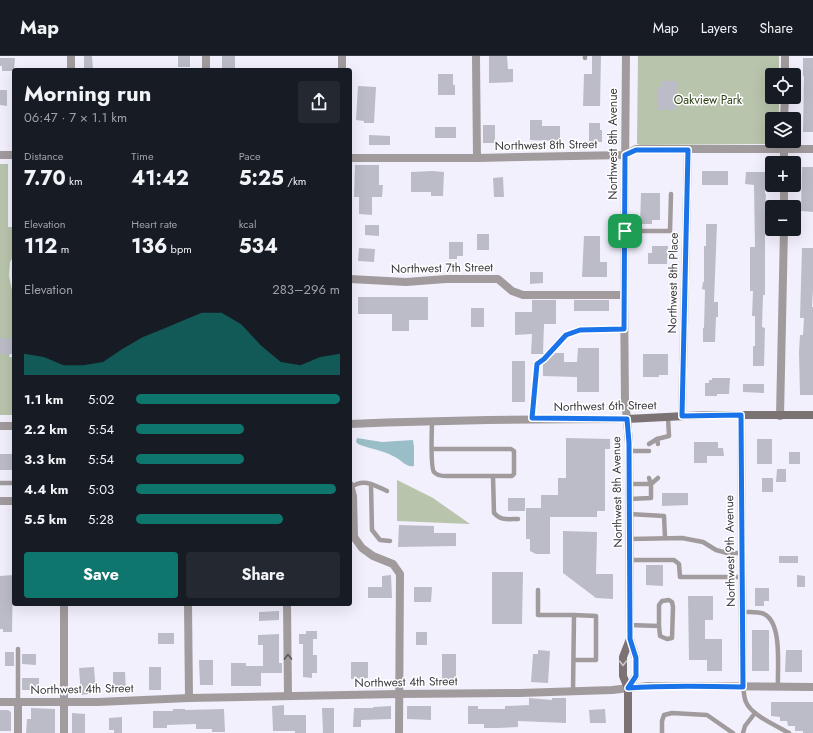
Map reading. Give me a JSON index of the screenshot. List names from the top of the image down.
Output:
{
  "streets": {
    "main road": ["Northwest 8th Avenue", "Northwest 6th Street"],
    "street": [
      "Northwest 8th Street",
      "Northwest 7th Street",
      "Northwest 8th Place",
      "Northwest 9th Avenue",
      "Northwest 4th Street"
    ]
  },
  "crossings": [
    ["Northwest 8th Avenue", "Northwest 8th Street"],
    ["Northwest 8th Avenue", "Northwest 7th Street"],
    ["Northwest 8th Avenue", "Northwest 6th Street"],
    ["Northwest 8th Avenue", "Northwest 4th Street"],
    ["Northwest 8th Street", "Northwest 8th Place"],
    ["Northwest 8th Place", "Northwest 6th Street"],
    ["Northwest 6th Street", "Northwest 9th Avenue"],
    ["Northwest 9th Avenue", "Northwest 4th Street"]
  ],
  "parks": ["Oakview Park"],
  "page": {
    "header": "Map",
    "nav": ["Map", "Layers", "Share"],
    "map_buttons": ["+", "−"],
    "heading": ["Morning run", "06:47 · 7 × 1.1 km"],
    "stats": [
      ["Distance", "7.70 km"],
      ["Time", "41:42"],
      ["Pace", "5:25 /km"],
      ["Elevation", "112 m"],
      ["Heart rate", "136 bpm"],
      ["kcal", "534"]
    ],
    "chart": ["Elevation", "283–296 m"],
    "list": [
      {
        "name": "1.1 km",
        "note": "5:02"
      },
      {
        "name": "2.2 km",
        "note": "5:54"
      },
      {
        "name": "3.3 km",
        "note": "5:54"
      },
      {
        "name": "4.4 km",
        "note": "5:03"
      },
      {
        "name": "5.5 km",
        "note": "5:28"
      }
    ],
    "buttons": ["Save", "Share"]
  }
}
